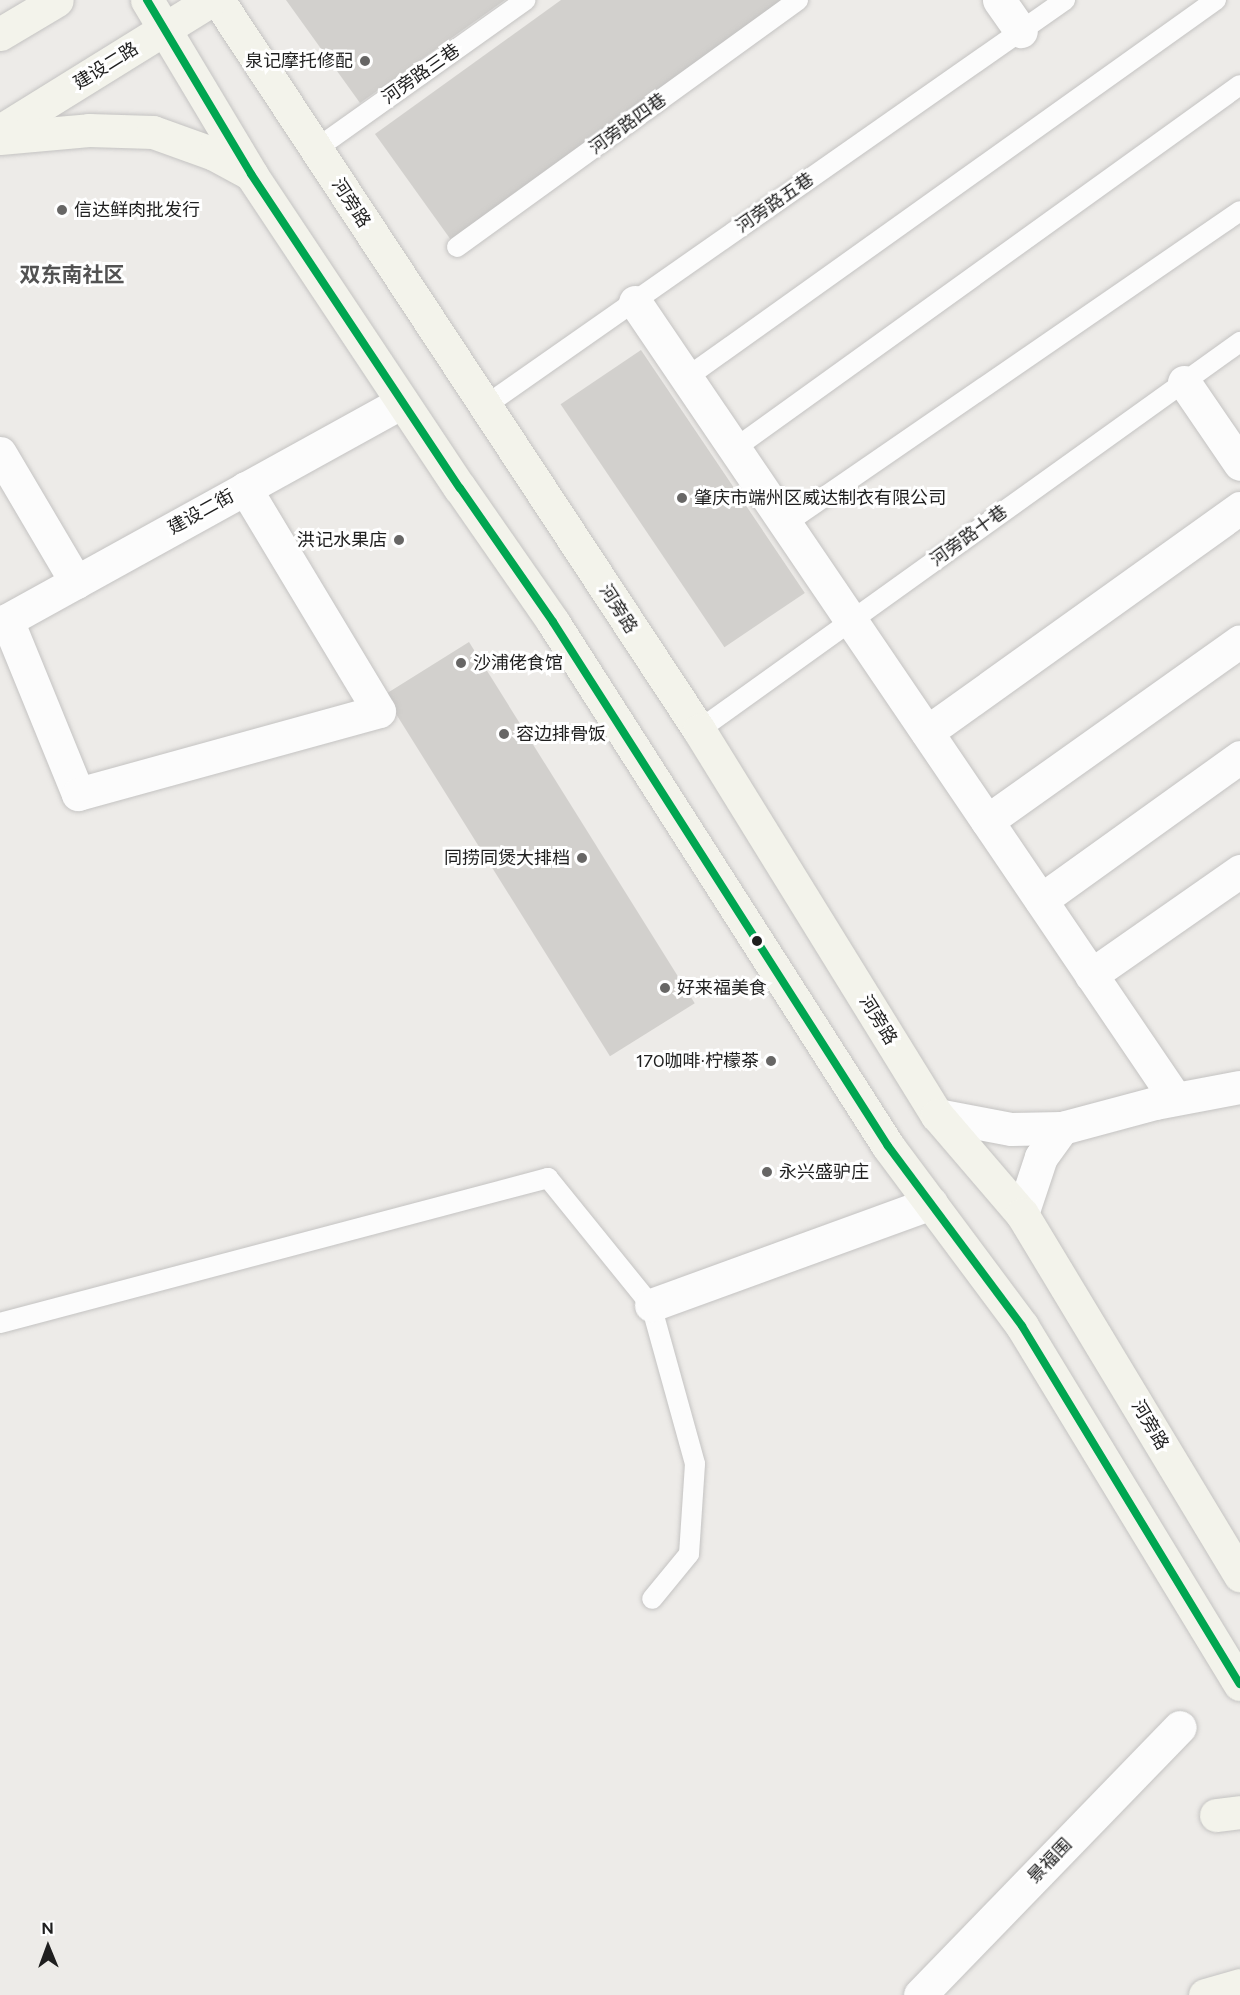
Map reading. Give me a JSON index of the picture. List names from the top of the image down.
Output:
{
  "streets": {
    "street": [
      "建设二路",
      "河旁路",
      "建设二街",
      "景福围"
    ],
    "lane": [
      "河旁路三巷",
      "河旁路四巷",
      "河旁路五巷",
      "河旁路十巷"
    ]
  },
  "crossings": [
    ["河旁路三巷", "河旁路"],
    ["河旁路", "河旁路五巷"],
    ["河旁路", "河旁路十巷"]
  ],
  "districts": ["双东南社区"],
  "places": [
    "泉记摩托修配",
    "信达鲜肉批发行",
    "肇庆市端州区威达制衣有限公司",
    "洪记水果店",
    "沙浦佬食馆",
    "容边排骨饭",
    "同捞同煲大排档",
    "好来福美食",
    "170咖啡·柠檬茶",
    "永兴盛驴庄"
  ],
  "north": "top"
}
